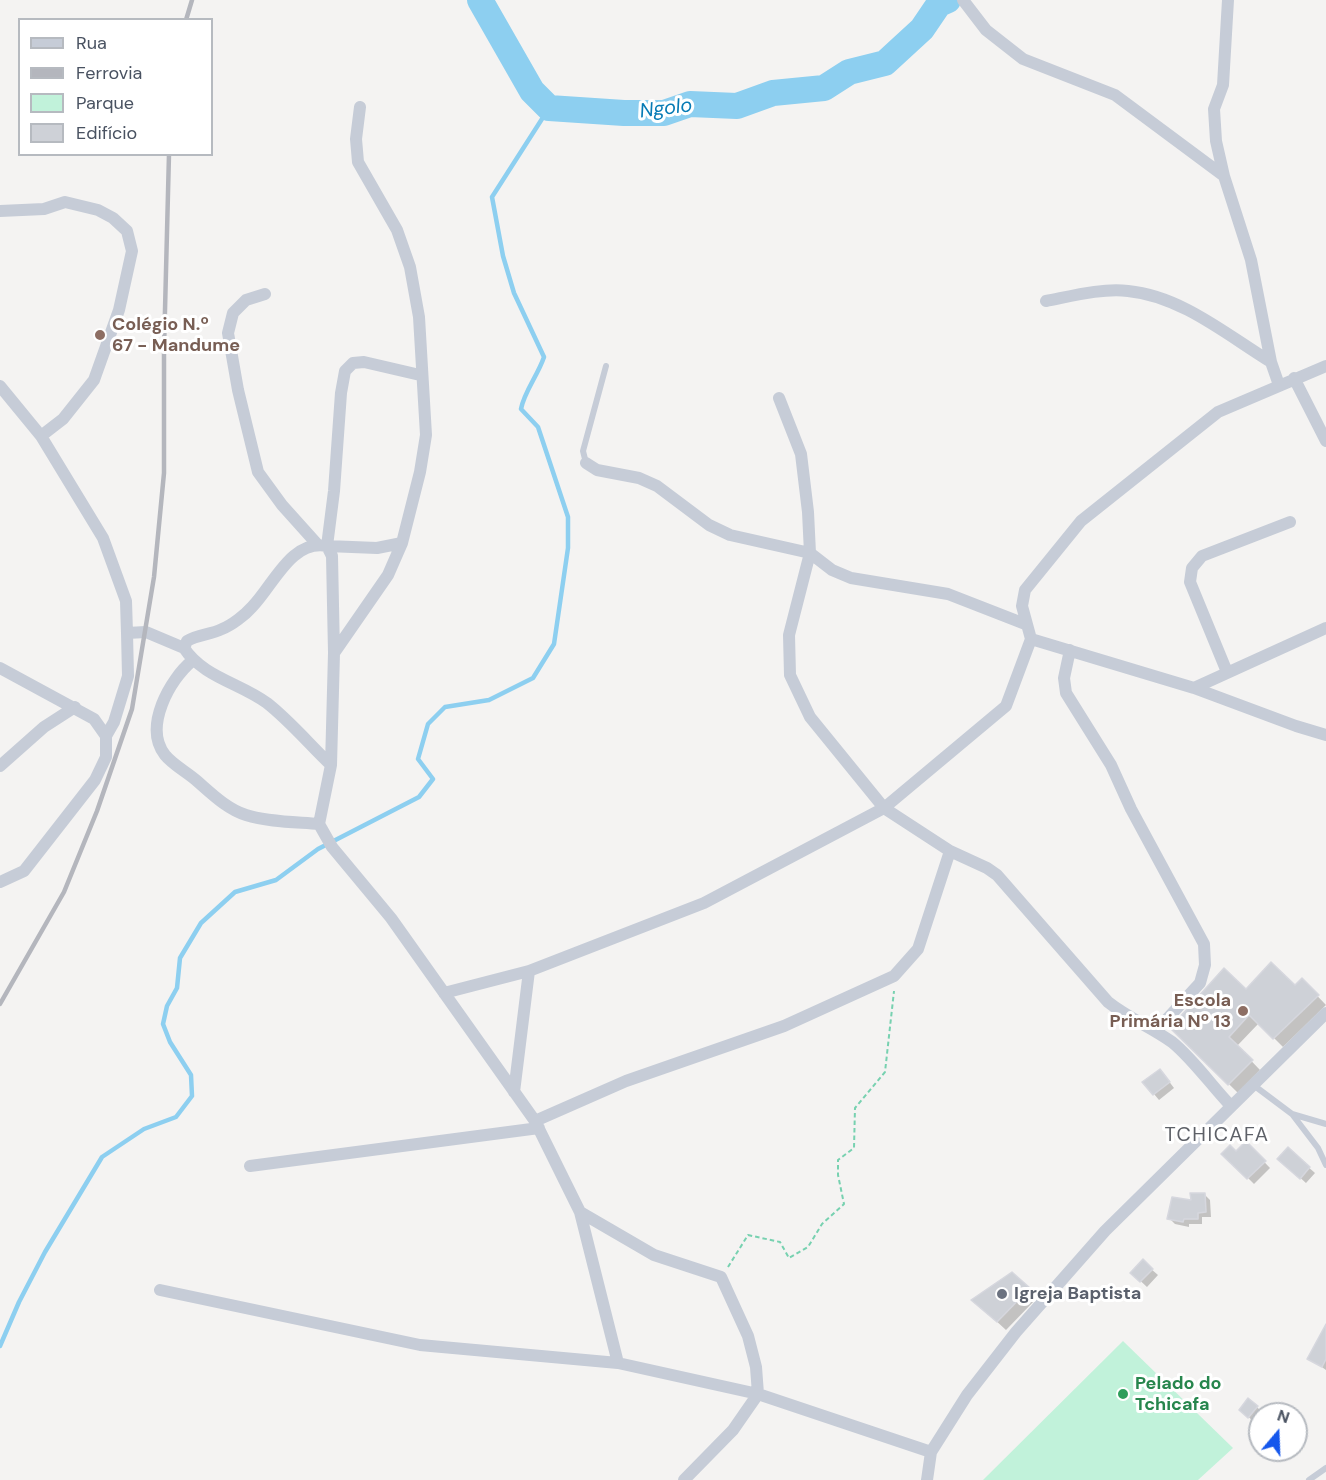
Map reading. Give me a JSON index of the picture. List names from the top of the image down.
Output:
{
  "districts": ["TCHICAFA"],
  "water": ["Ngolo"],
  "places": [
    "Colégio N.º 67 - Mandume",
    "Escola Primária Nº 13",
    "Igreja Baptista",
    "Pelado do Tchicafa"
  ],
  "legend": [
    "Rua",
    "Ferrovia",
    "Parque",
    "Edifício"
  ],
  "north": "top"
}
